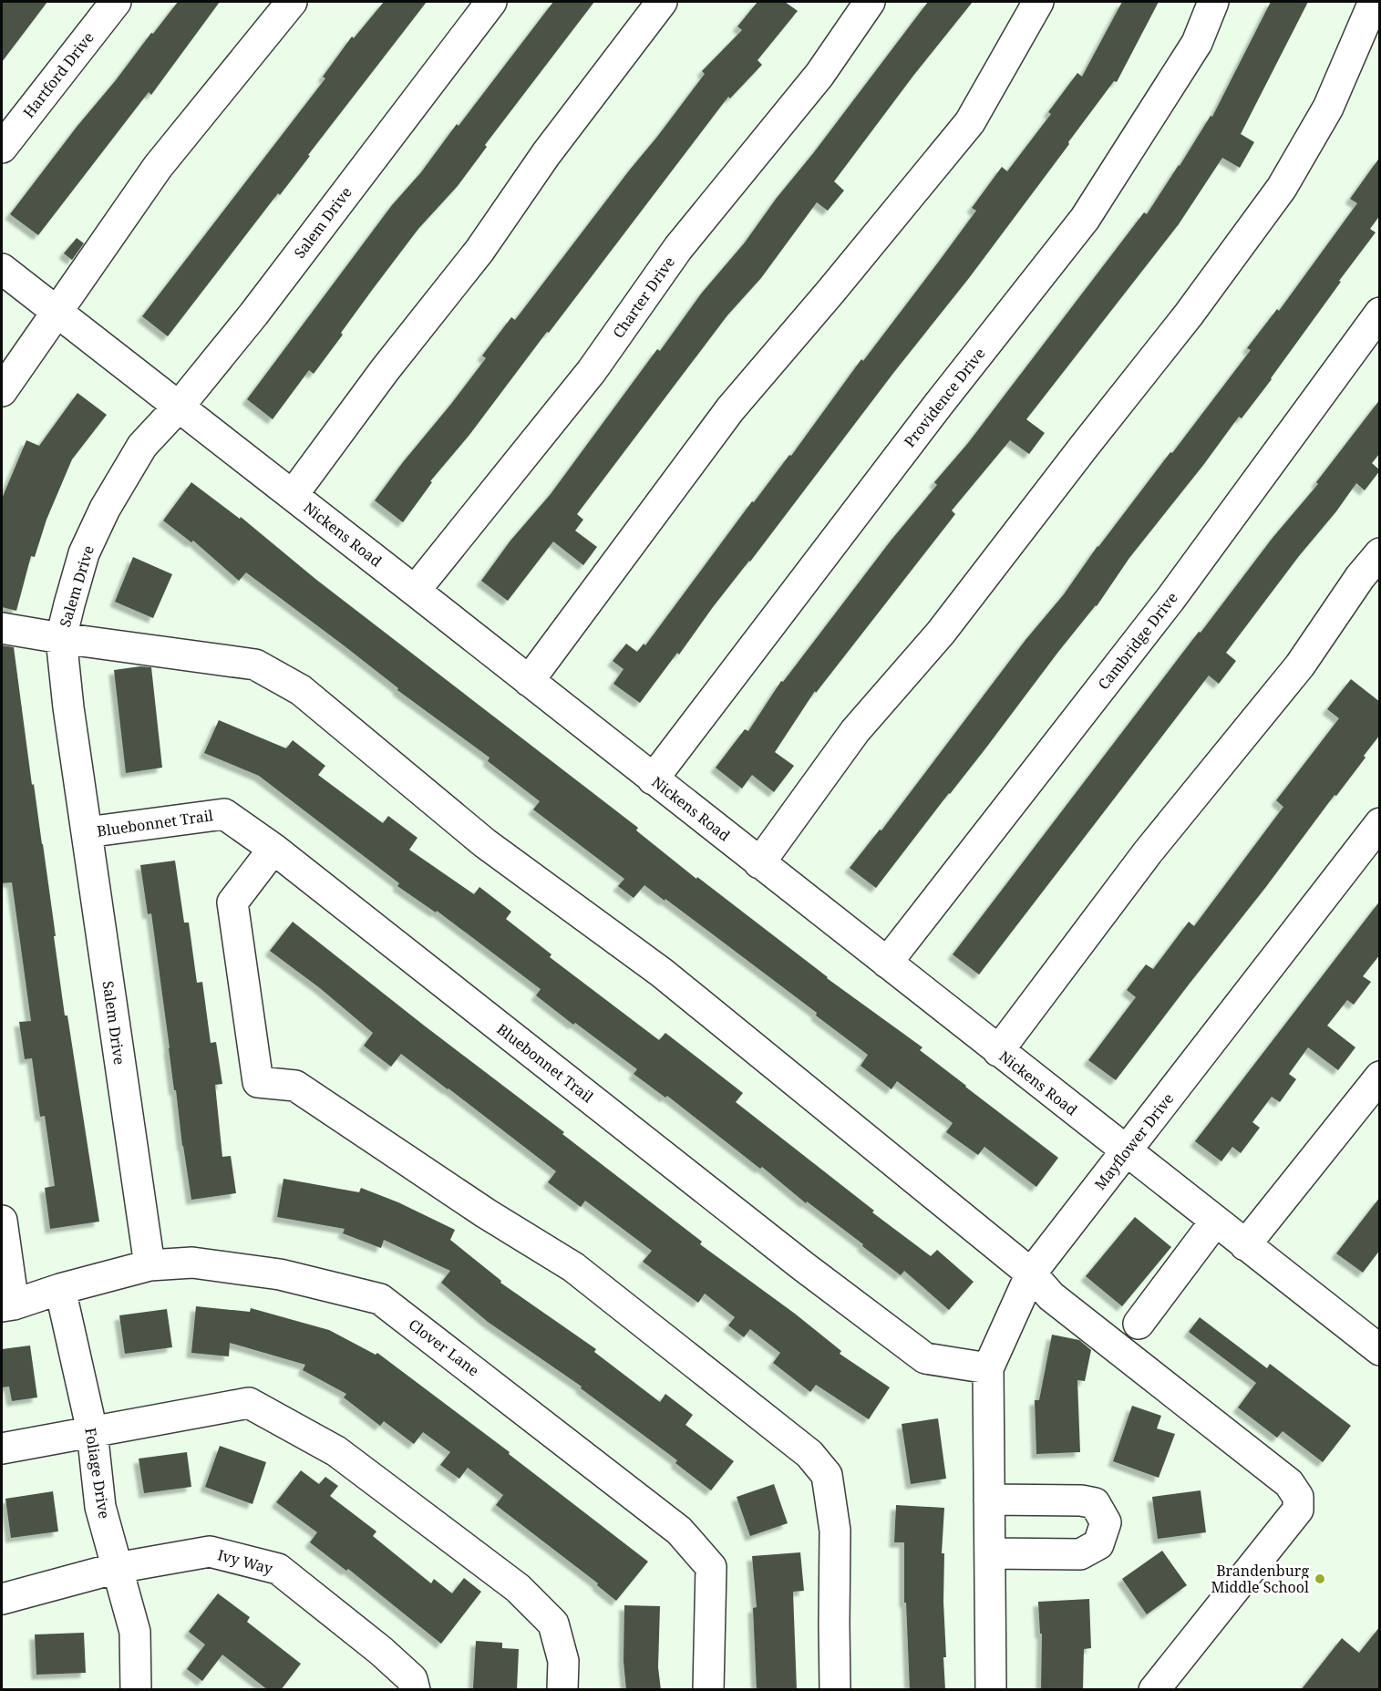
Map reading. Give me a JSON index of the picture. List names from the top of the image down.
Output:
{
  "streets": {
    "street": [
      "Hartford Drive",
      "Salem Drive",
      "Charter Drive",
      "Providence Drive",
      "Nickens Road",
      "Cambridge Drive",
      "Bluebonnet Trail",
      "Mayflower Drive",
      "Clover Lane",
      "Foliage Drive",
      "Ivy Way"
    ]
  },
  "crossings": [
    ["Salem Drive", "Nickens Road"],
    ["Salem Drive", "Bluebonnet Trail"],
    ["Salem Drive", "Clover Lane"],
    ["Charter Drive", "Nickens Road"],
    ["Providence Drive", "Nickens Road"],
    ["Nickens Road", "Cambridge Drive"],
    ["Nickens Road", "Mayflower Drive"],
    ["Bluebonnet Trail", "Mayflower Drive"],
    ["Clover Lane", "Foliage Drive"],
    ["Foliage Drive", "Ivy Way"]
  ],
  "places": ["Brandenburg Middle School"]
}
